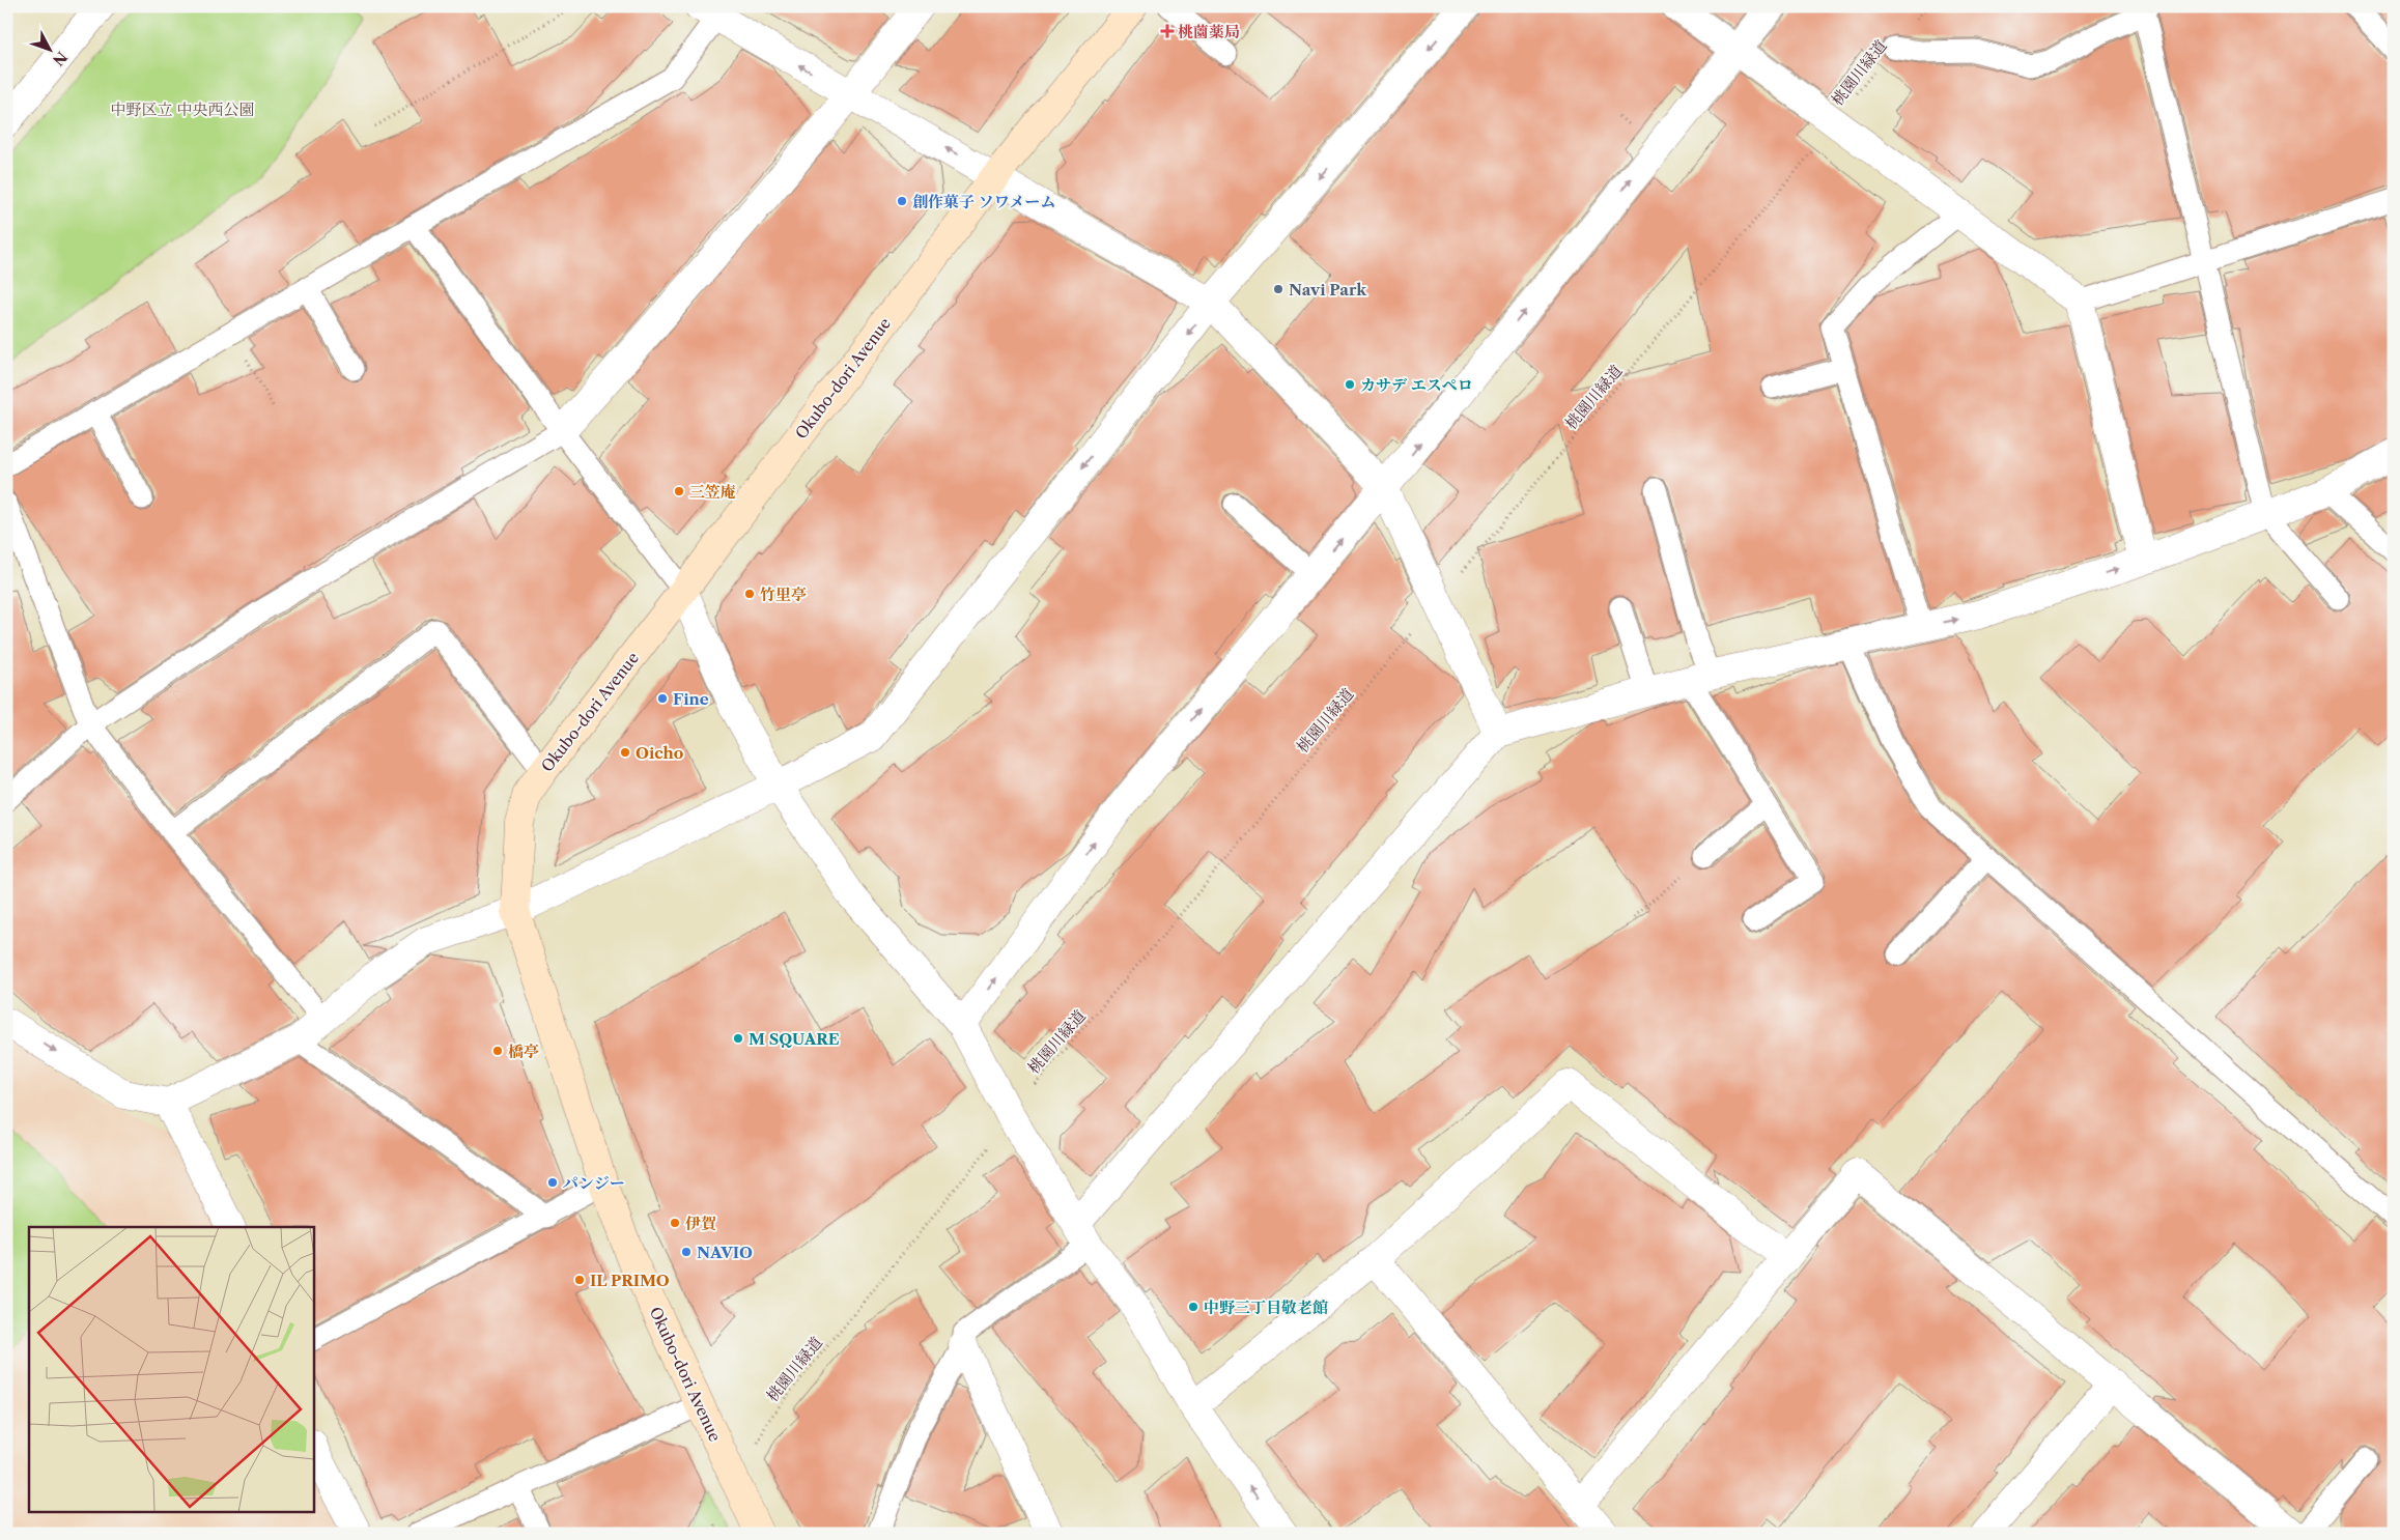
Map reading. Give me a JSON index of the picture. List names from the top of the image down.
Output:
{
  "streets": {
    "main road": ["Okubo-dori Avenue"],
    "path": ["桃園川緑道"]
  },
  "parks": ["中野区立 中央西公園"],
  "places": {
    "health": ["桃薗薬局"],
    "other": [
      "創作菓子 ソワメーム",
      "Navi Park",
      "カサデ エスペロ",
      "三笠庵",
      "竹里亭",
      "Fine",
      "Oicho",
      "M SQUARE",
      "橋亭",
      "パンジー",
      "伊賀",
      "NAVIO",
      "IL PRIMO",
      "中野三丁目敬老館"
    ]
  },
  "north": "bottom right"
}
